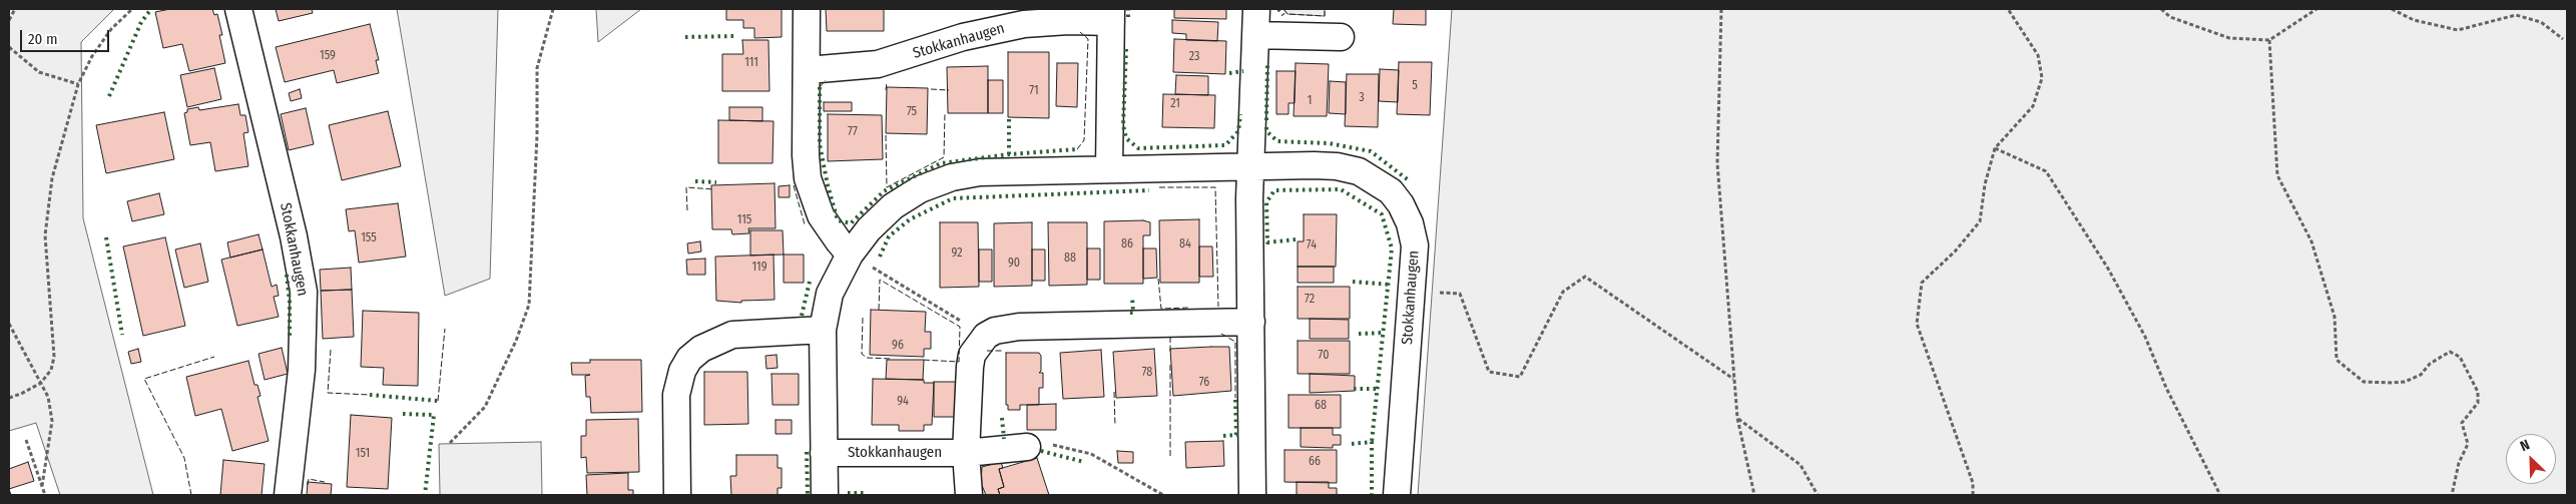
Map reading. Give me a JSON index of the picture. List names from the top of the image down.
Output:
{
  "streets": {
    "street": ["Stokkanhaugen"]
  },
  "house_numbers": [
    "159",
    "23",
    "111",
    "5",
    "71",
    "3",
    "1",
    "21",
    "75",
    "77",
    "115",
    "155",
    "86",
    "84",
    "74",
    "92",
    "88",
    "90",
    "119",
    "72",
    "96",
    "70",
    "78",
    "76",
    "94",
    "68",
    "151",
    "66"
  ],
  "scale_bar": "20 m",
  "north": "top left"
}
